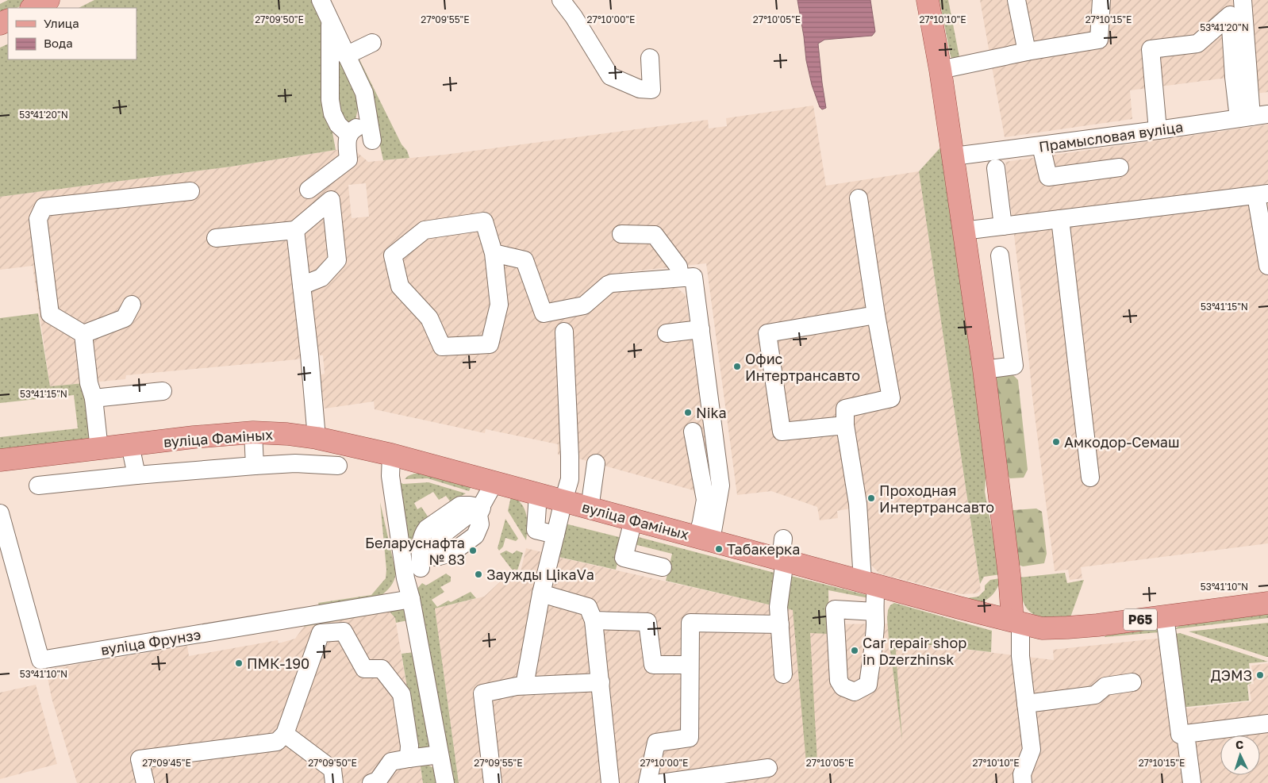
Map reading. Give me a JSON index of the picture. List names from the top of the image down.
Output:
{
  "streets": {
    "main road": ["вуліца Фаміных", "Р65"],
    "street": ["Прамысловая вуліца", "вуліца Фрунзэ"]
  },
  "places": [
    "Офис Интертрансавто",
    "Nika",
    "Амкодор-Семаш",
    "Проходная Интертрансавто",
    "Табакерка",
    "Беларуснафта № 83",
    "Заужды ЦікаVа",
    "Car repair shop in Dzerzhinsk",
    "ПМК-190",
    "ДЭМЗ"
  ],
  "legend": ["Улица", "Вода"],
  "north": "top",
  "coordinates": [
    "27°09'50\"E",
    "27°09'55\"E",
    "27°10'00\"E",
    "27°10'05\"E",
    "27°10'10\"E",
    "27°10'15\"E",
    "53°41'20\"N",
    "53°41'15\"N",
    "53°41'10\"N",
    "27°09'45\"E"
  ]
}
